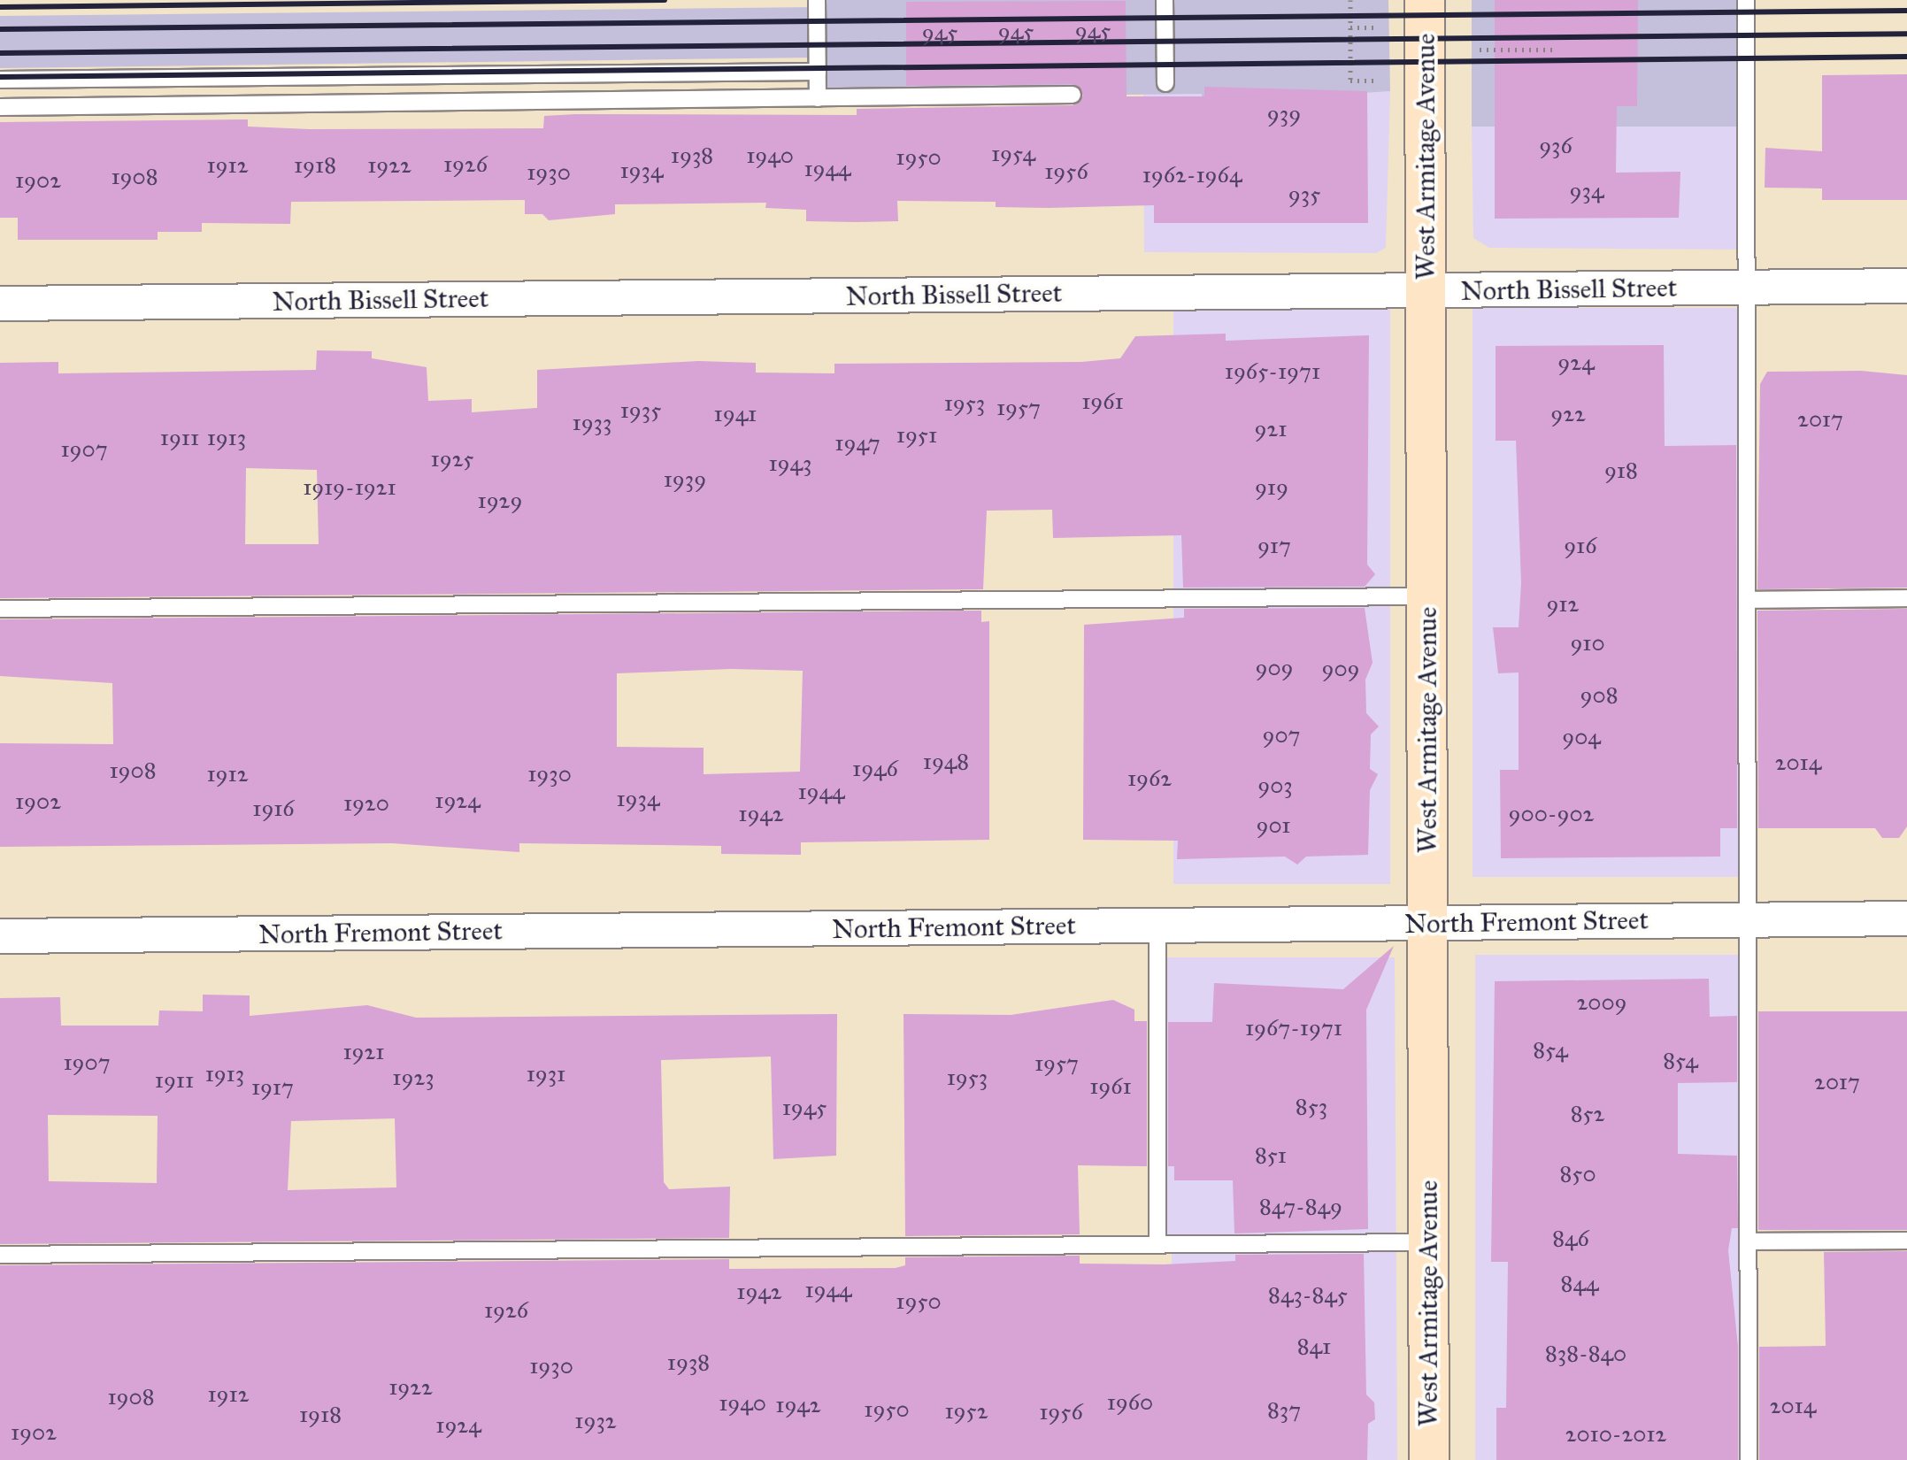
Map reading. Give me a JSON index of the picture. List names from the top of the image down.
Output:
{
  "streets": {
    "main road": ["West Armitage Avenue"],
    "street": ["North Bissell Street", "North Fremont Street"]
  },
  "crossings": [
    ["West Armitage Avenue", "North Bissell Street"],
    ["West Armitage Avenue", "North Fremont Street"]
  ],
  "house_numbers": [
    "945",
    "945",
    "945",
    "939",
    "936",
    "1954",
    "1938",
    "1940",
    "1950",
    "1926",
    "1912",
    "1918",
    "1922",
    "1944",
    "1934",
    "1956",
    "1930",
    "1962-1964",
    "1908",
    "1902",
    "934",
    "935",
    "924",
    "1965-1971",
    "1961",
    "1953",
    "1957",
    "1935",
    "1941",
    "922",
    "2017",
    "1933",
    "921",
    "1951",
    "1911",
    "1913",
    "1947",
    "1907",
    "1925",
    "1943",
    "918",
    "1939",
    "1919-1921",
    "919",
    "1929",
    "917",
    "916",
    "912",
    "910",
    "909",
    "909",
    "908",
    "907",
    "904",
    "1948",
    "2014",
    "1946",
    "1908",
    "1912",
    "1930",
    "1962",
    "903",
    "1944",
    "1934",
    "1924",
    "1902",
    "1920",
    "1916",
    "1942",
    "900-902",
    "901",
    "2009",
    "1967-1971",
    "854",
    "1921",
    "854",
    "1907",
    "1957",
    "1913",
    "1931",
    "1923",
    "1953",
    "1911",
    "2017",
    "1961",
    "1917",
    "853",
    "1945",
    "852",
    "851",
    "850",
    "847-849",
    "846",
    "844",
    "1944",
    "1942",
    "843-845",
    "1950",
    "1926",
    "841",
    "838-840",
    "1938",
    "1930",
    "1922",
    "1912",
    "1908",
    "1960",
    "1940",
    "1942",
    "2014",
    "1950",
    "837",
    "1952",
    "1956",
    "1918",
    "1932",
    "1924",
    "1902",
    "2010-2012"
  ]
}
